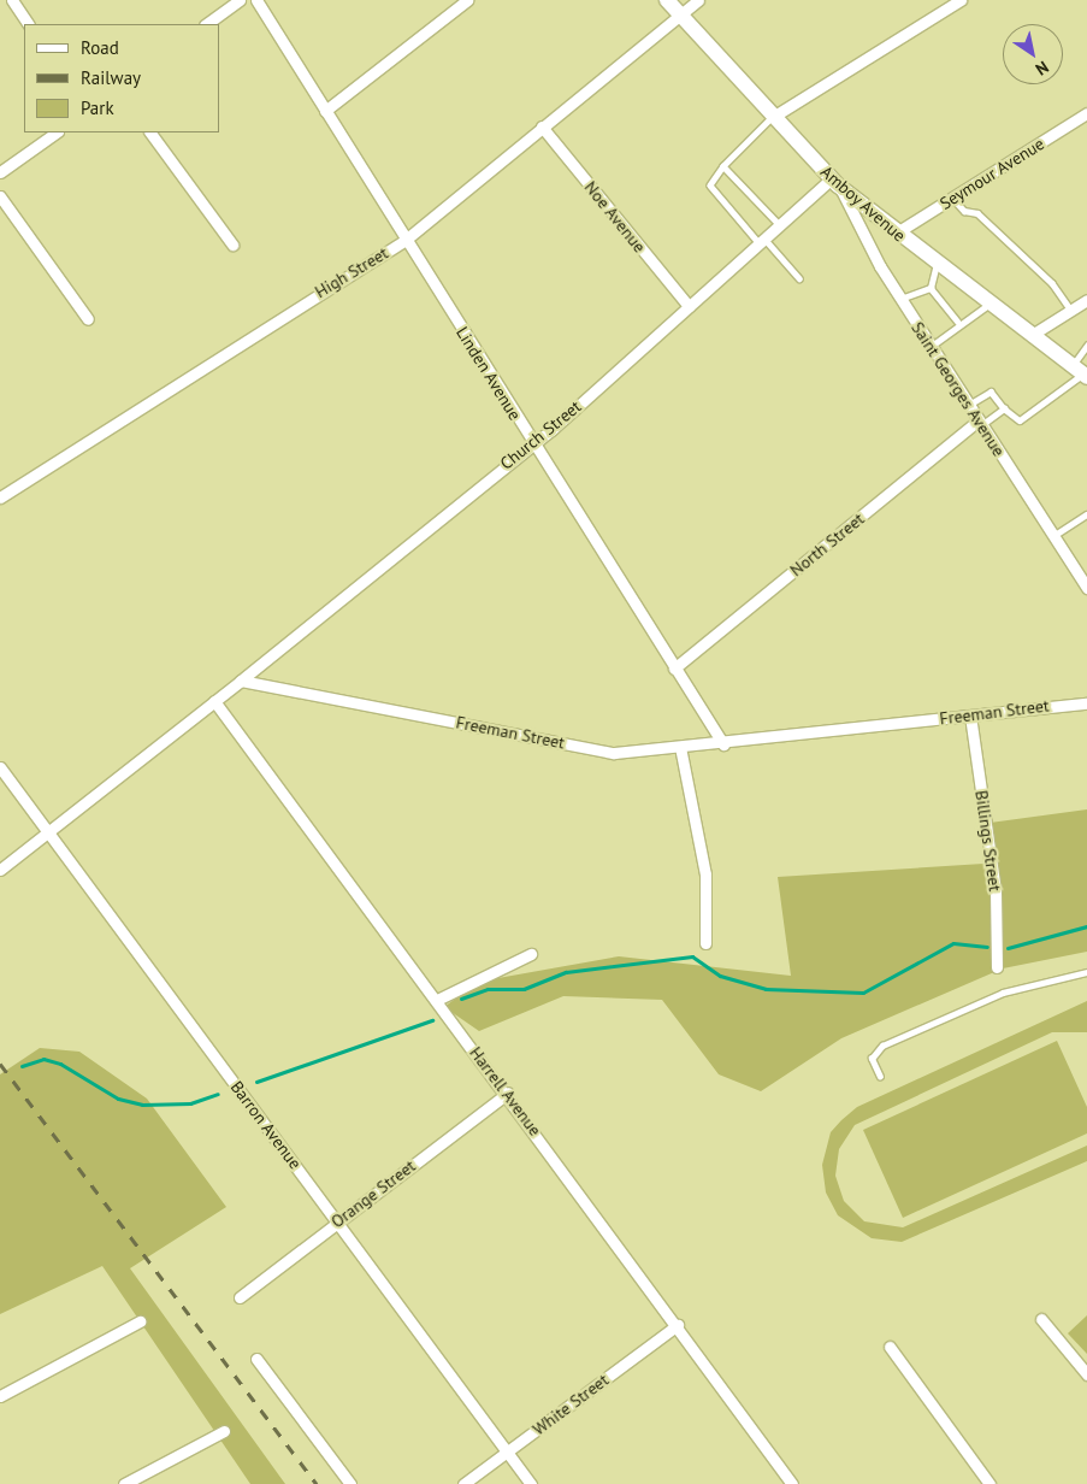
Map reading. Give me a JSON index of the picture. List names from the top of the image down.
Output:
{
  "streets": {
    "main road": ["Amboy Avenue"],
    "street": [
      "Seymour Avenue",
      "Noe Avenue",
      "High Street",
      "Linden Avenue",
      "Saint Georges Avenue",
      "Church Street",
      "North Street",
      "Freeman Street",
      "Billings Street",
      "Harrell Avenue",
      "Barron Avenue",
      "Orange Street",
      "White Street"
    ]
  },
  "crossings": [
    ["Seymour Avenue", "Amboy Avenue"],
    ["Amboy Avenue", "High Street"],
    ["Amboy Avenue", "Saint Georges Avenue"],
    ["Amboy Avenue", "Church Street"],
    ["Noe Avenue", "High Street"],
    ["Noe Avenue", "Church Street"],
    ["High Street", "Linden Avenue"],
    ["Linden Avenue", "Church Street"],
    ["Linden Avenue", "North Street"],
    ["Linden Avenue", "Freeman Street"],
    ["Saint Georges Avenue", "Church Street"],
    ["Saint Georges Avenue", "North Street"],
    ["Church Street", "Freeman Street"],
    ["Freeman Street", "Billings Street"],
    ["Harrell Avenue", "Orange Street"],
    ["Harrell Avenue", "White Street"],
    ["Barron Avenue", "Orange Street"],
    ["Barron Avenue", "White Street"]
  ],
  "legend": ["Road", "Railway", "Park"],
  "north": "bottom right"
}
